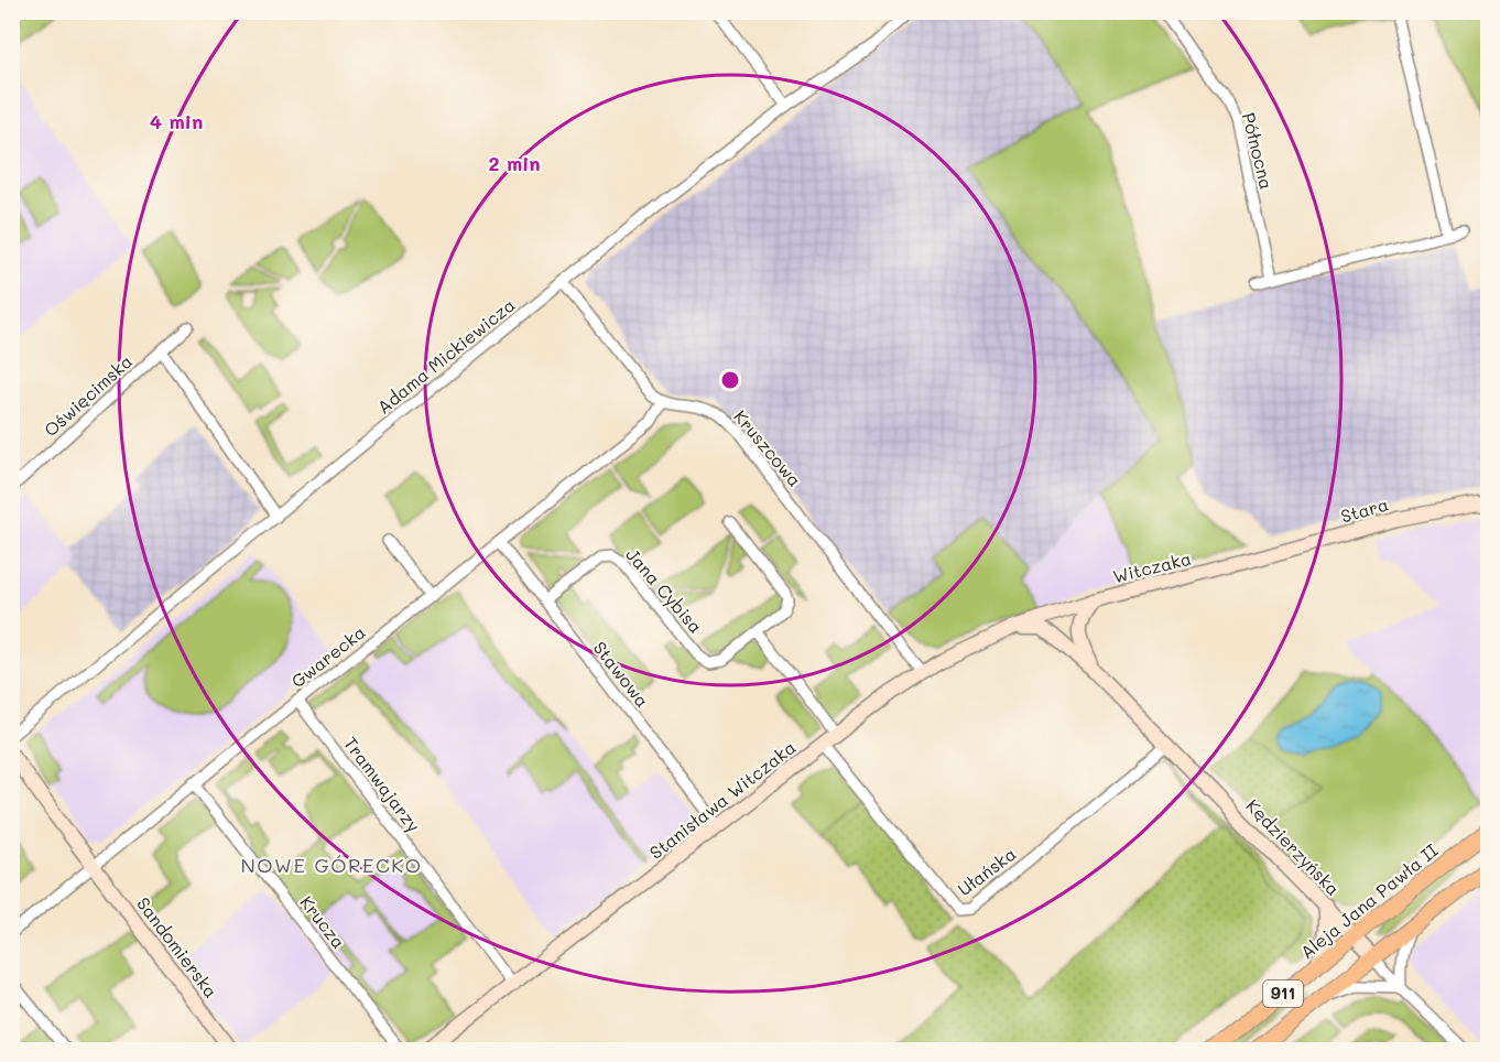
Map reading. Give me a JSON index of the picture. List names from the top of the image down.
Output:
{
  "streets": {
    "main road": ["Aleja Jana Pawła II", "911"],
    "street": [
      "Północna",
      "Adama Mickiewicza",
      "Oświęcimska",
      "Kruszcowa",
      "Stara",
      "Witczaka",
      "Jana Cybisa",
      "Gwarecka",
      "Stawowa",
      "Tramwajarzy",
      "Stanisława Witczaka",
      "Kędzierzyńska",
      "Ułańska",
      "Krucza",
      "Sandomierska"
    ]
  },
  "crossings": [
    ["Kruszcowa", "Gwarecka"],
    ["Kruszcowa", "Stanisława Witczaka"],
    ["Stara", "Witczaka"],
    ["Witczaka", "Stanisława Witczaka"],
    ["Witczaka", "Kędzierzyńska"],
    ["Jana Cybisa", "Stawowa"],
    ["Gwarecka", "Stawowa"],
    ["Gwarecka", "Tramwajarzy"],
    ["Gwarecka", "Krucza"],
    ["Gwarecka", "Sandomierska"],
    ["Stawowa", "Stanisława Witczaka"],
    ["Tramwajarzy", "Stanisława Witczaka"],
    ["Stanisława Witczaka", "Kędzierzyńska"],
    ["Stanisława Witczaka", "Ułańska"],
    ["Kędzierzyńska", "Ułańska"],
    ["Kędzierzyńska", "Aleja Jana Pawła II"],
    ["Kędzierzyńska", "911"]
  ],
  "districts": ["NOWE GÓRECKO"],
  "rings": ["4 min", "2 min"]
}
